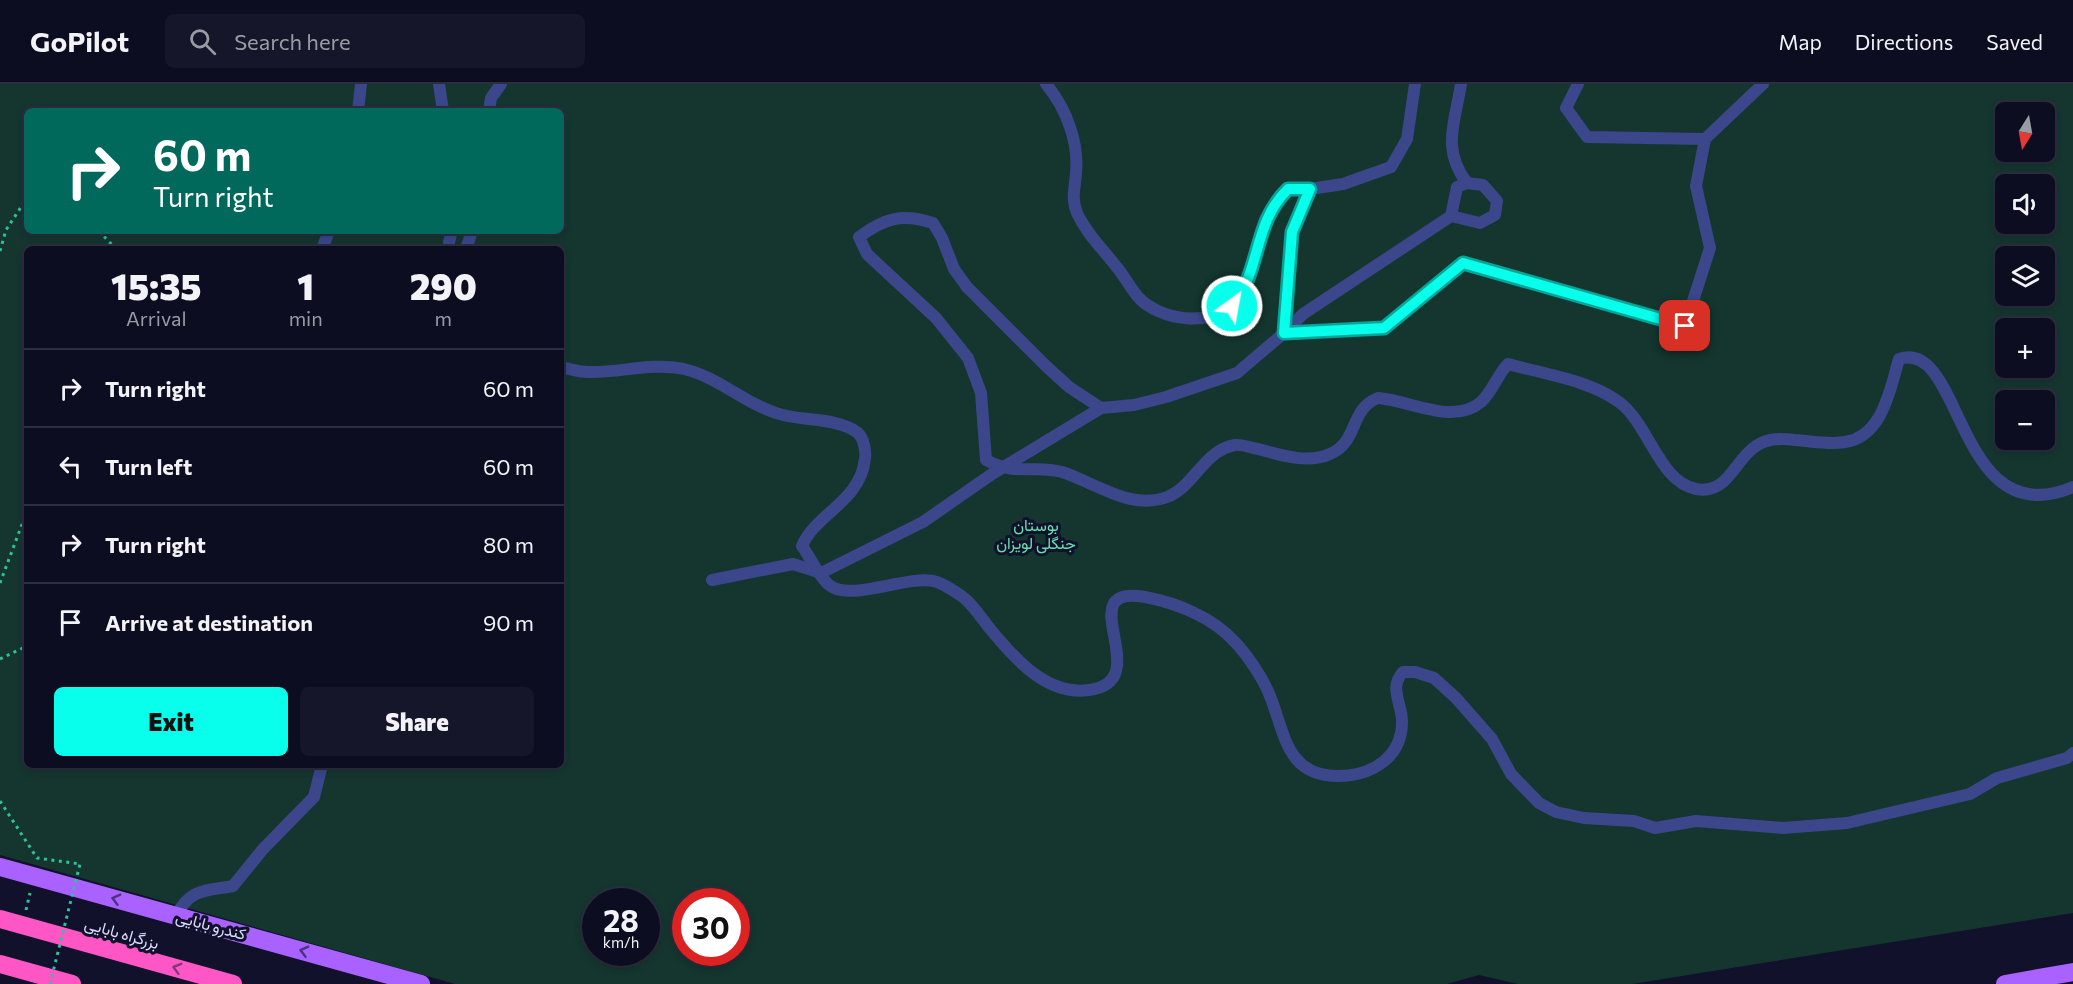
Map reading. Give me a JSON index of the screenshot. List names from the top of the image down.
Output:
{
  "streets": {
    "highway": ["بزرگراه بابایی"],
    "main road": ["کندرو بابایی"]
  },
  "one_way": ["کندرو بابایی"],
  "parks": ["بوستان جنگلی لویزان"],
  "north": "bottom",
  "page": {
    "header": "GoPilot",
    "search": "Search here",
    "nav": ["Map", "Directions", "Saved"],
    "map_buttons": ["+", "−"],
    "turn": ["60 m", "Turn right"],
    "eta": [
      "15:35",
      "Arrival",
      "1",
      "min",
      "290",
      "m"
    ],
    "list": [
      {
        "name": "Turn right",
        "value": "60 m"
      },
      {
        "name": "Turn left",
        "value": "60 m"
      },
      {
        "name": "Turn right",
        "value": "80 m"
      },
      {
        "name": "Arrive at destination",
        "value": "90 m"
      }
    ],
    "buttons": ["Exit", "Share"],
    "speed": "28 km/h",
    "limit": "30"
  }
}
